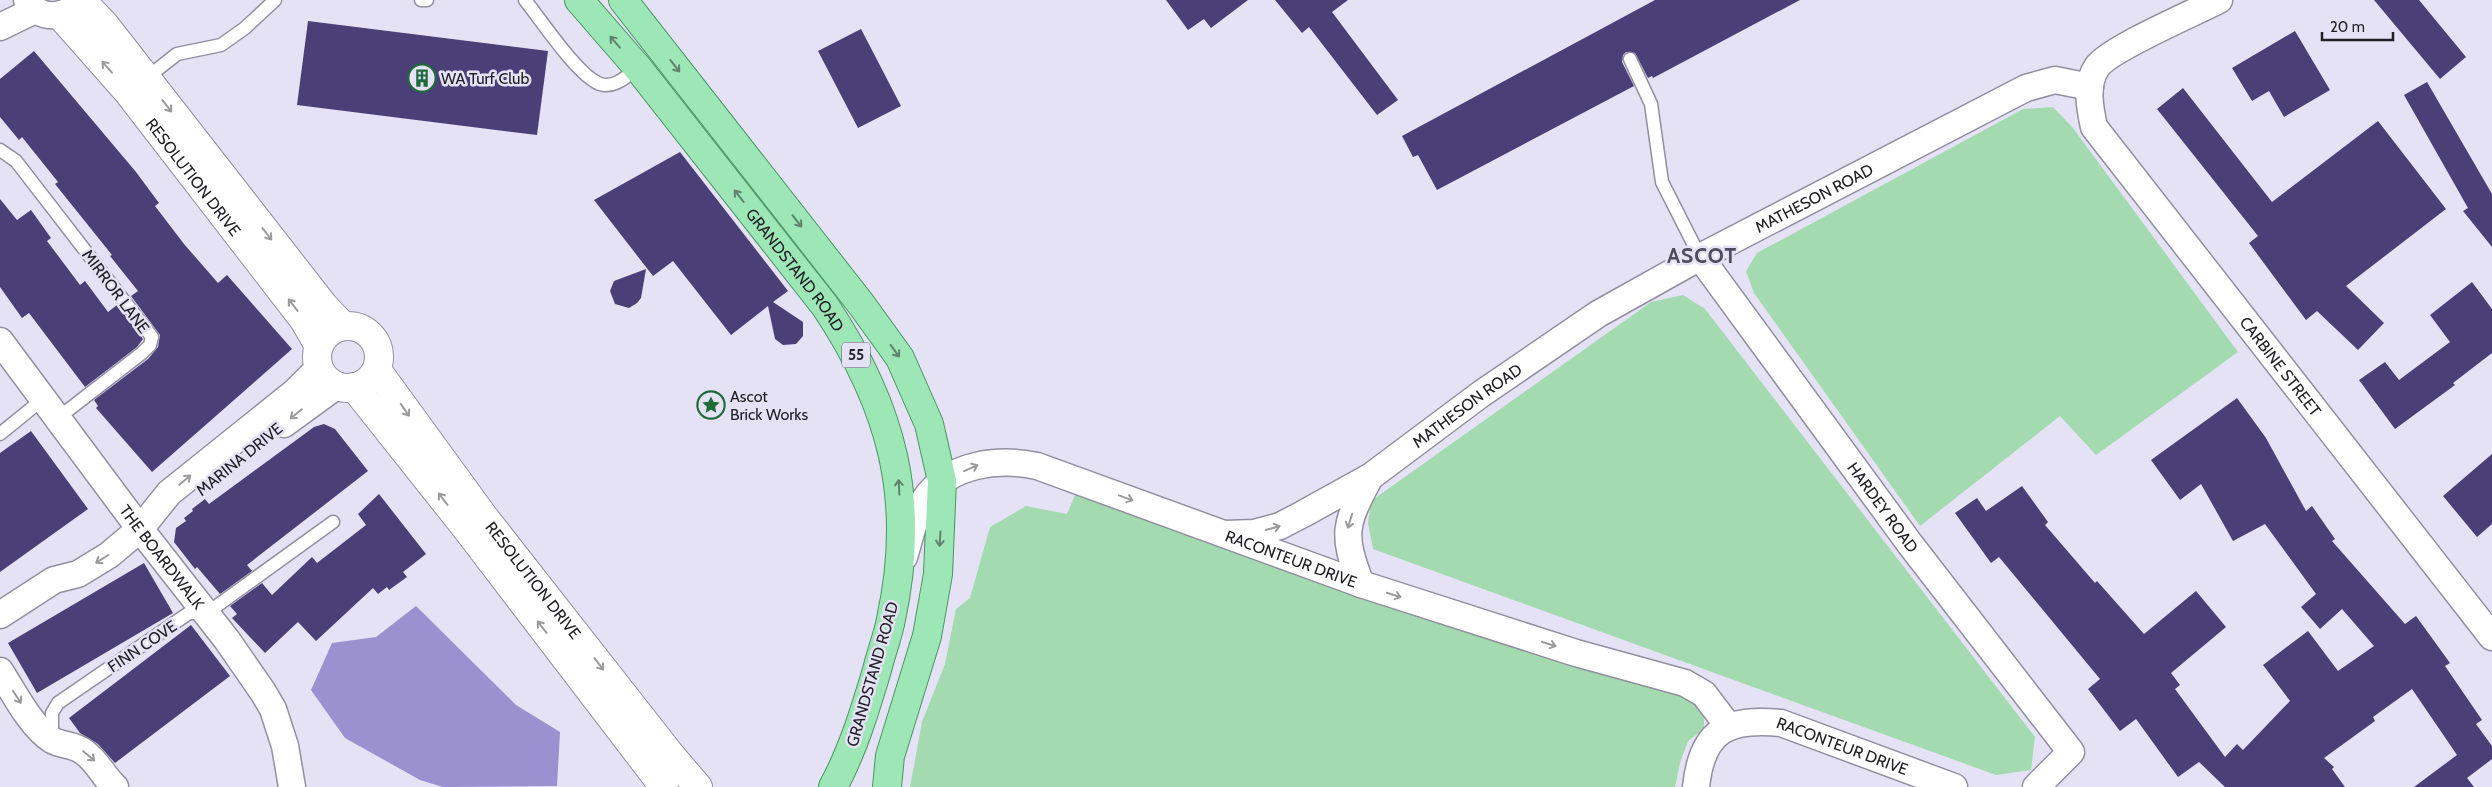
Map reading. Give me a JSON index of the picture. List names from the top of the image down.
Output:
{
  "streets": {
    "main road": ["GRANDSTAND ROAD", "55"],
    "street": [
      "RESOLUTION DRIVE",
      "MATHESON ROAD",
      "CARBINE STREET",
      "MARINA DRIVE",
      "HARDEY ROAD",
      "THE BOARDWALK",
      "RACONTEUR DRIVE"
    ],
    "lane": ["MIRROR LANE", "FINN COVE"]
  },
  "crossings": [
    ["RESOLUTION DRIVE", "MARINA DRIVE"],
    ["MATHESON ROAD", "CARBINE STREET"],
    ["MATHESON ROAD", "HARDEY ROAD"],
    ["MATHESON ROAD", "RACONTEUR DRIVE"],
    ["GRANDSTAND ROAD", "RACONTEUR DRIVE"],
    ["MIRROR LANE", "THE BOARDWALK"],
    ["MARINA DRIVE", "THE BOARDWALK"],
    ["THE BOARDWALK", "FINN COVE"]
  ],
  "one_way": ["MARINA DRIVE", "RACONTEUR DRIVE"],
  "districts": ["ASCOT"],
  "places": {
    "building": ["WA Turf Club"],
    "place": ["Ascot Brick Works"]
  },
  "scale_bar": "20 m"
}
